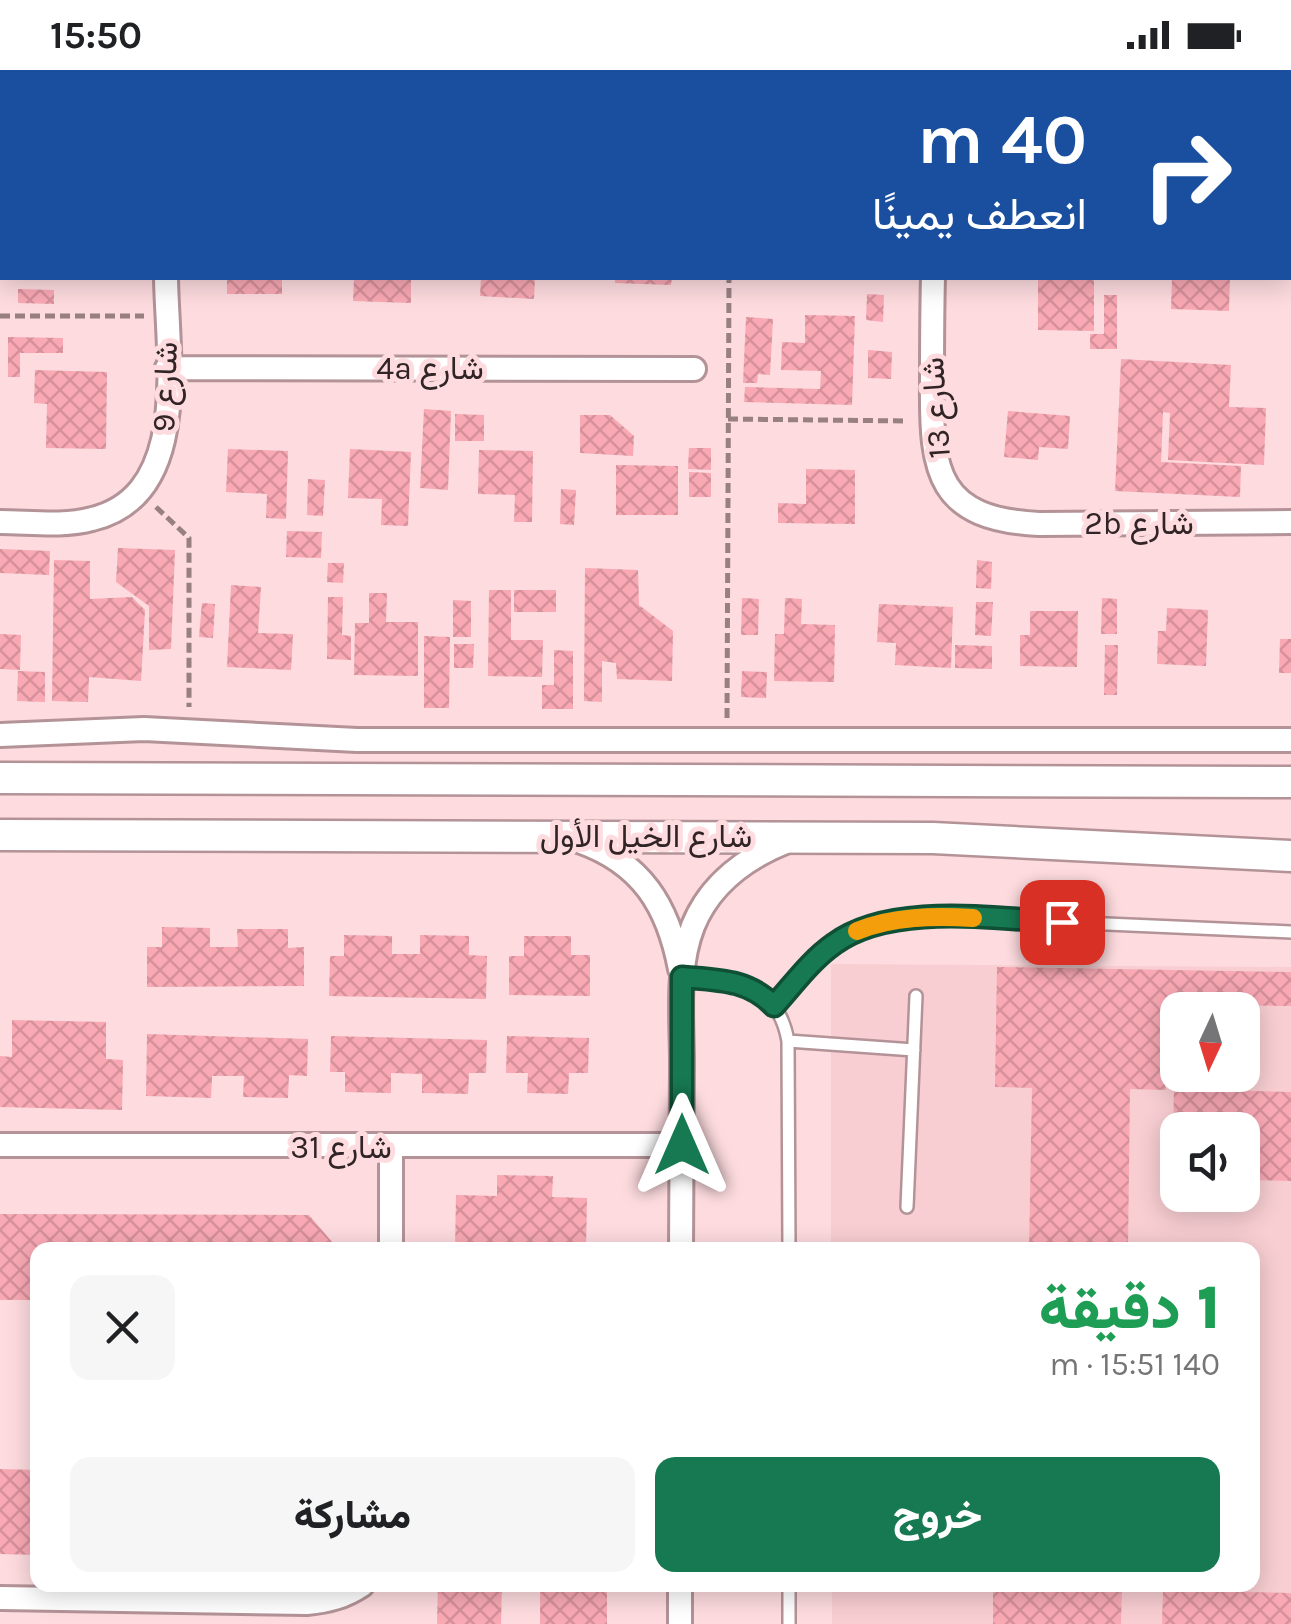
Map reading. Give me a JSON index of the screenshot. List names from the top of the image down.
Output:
{
  "streets": {
    "main road": ["شارع الخيل الأول"],
    "street": [
      "4a شارع",
      "شارع 9",
      "شارع 13",
      "2b شارع",
      "شارع 31"
    ]
  },
  "crossings": [
    ["4a شارع", "شارع 9"],
    ["شارع 13", "2b شارع"]
  ],
  "north": "bottom",
  "page": {
    "status": "15:50",
    "turn": ["40 m", "انعطف يمينًا"],
    "heading": ["1 دقيقة", "140 m · 15:51"],
    "buttons": ["خروج", "مشاركة"]
  }
}
